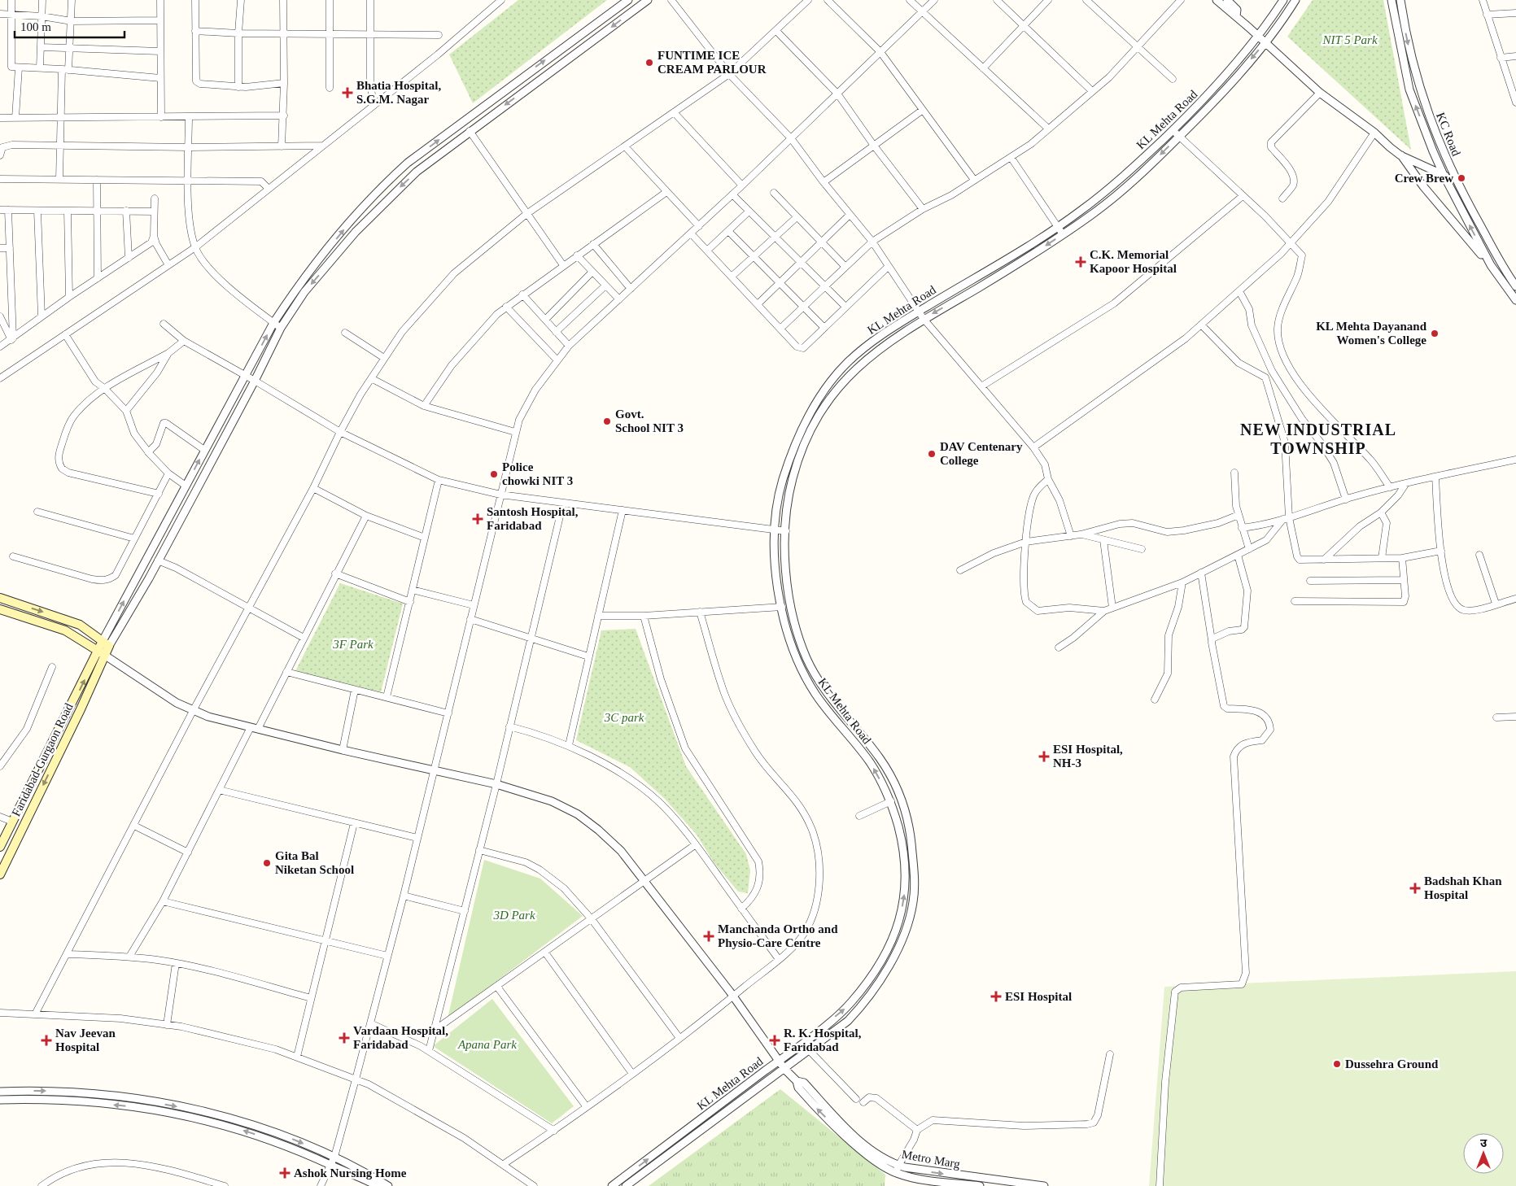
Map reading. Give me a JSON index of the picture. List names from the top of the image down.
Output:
{
  "streets": {
    "main road": ["Faridabad-Gurgaon Road"],
    "street": ["KL Mehta Road", "KC Road", "Metro Marg"]
  },
  "crossings": [
    ["KL Mehta Road", "Metro Marg"],
    ["Faridabad-Gurgaon Road", "Metro Marg"]
  ],
  "districts": ["NEW INDUSTRIAL TOWNSHIP"],
  "parks": [
    "NIT 5 Park",
    "3F Park",
    "3C park",
    "3D Park",
    "Apana Park"
  ],
  "places": {
    "other": [
      "FUNTIME ICE CREAM PARLOUR",
      "Crew Brew",
      "KL Mehta Dayanand Women's College",
      "Govt. School NIT 3",
      "DAV Centenary College",
      "Police chowki NIT 3",
      "Gita Bal Niketan School",
      "Dussehra Ground"
    ],
    "health": [
      "Bhatia Hospital, S.G.M. Nagar",
      "C.K. Memorial Kapoor Hospital",
      "Santosh Hospital, Faridabad",
      "ESI Hospital, NH-3",
      "Badshah Khan Hospital",
      "Manchanda Ortho and Physio-Care Centre",
      "ESI Hospital",
      "Vardaan Hospital, Faridabad",
      "Nav Jeevan Hospital",
      "R. K. Hospital, Faridabad",
      "Ashok Nursing Home"
    ]
  },
  "scale_bar": "100 m",
  "north": "top"
}
